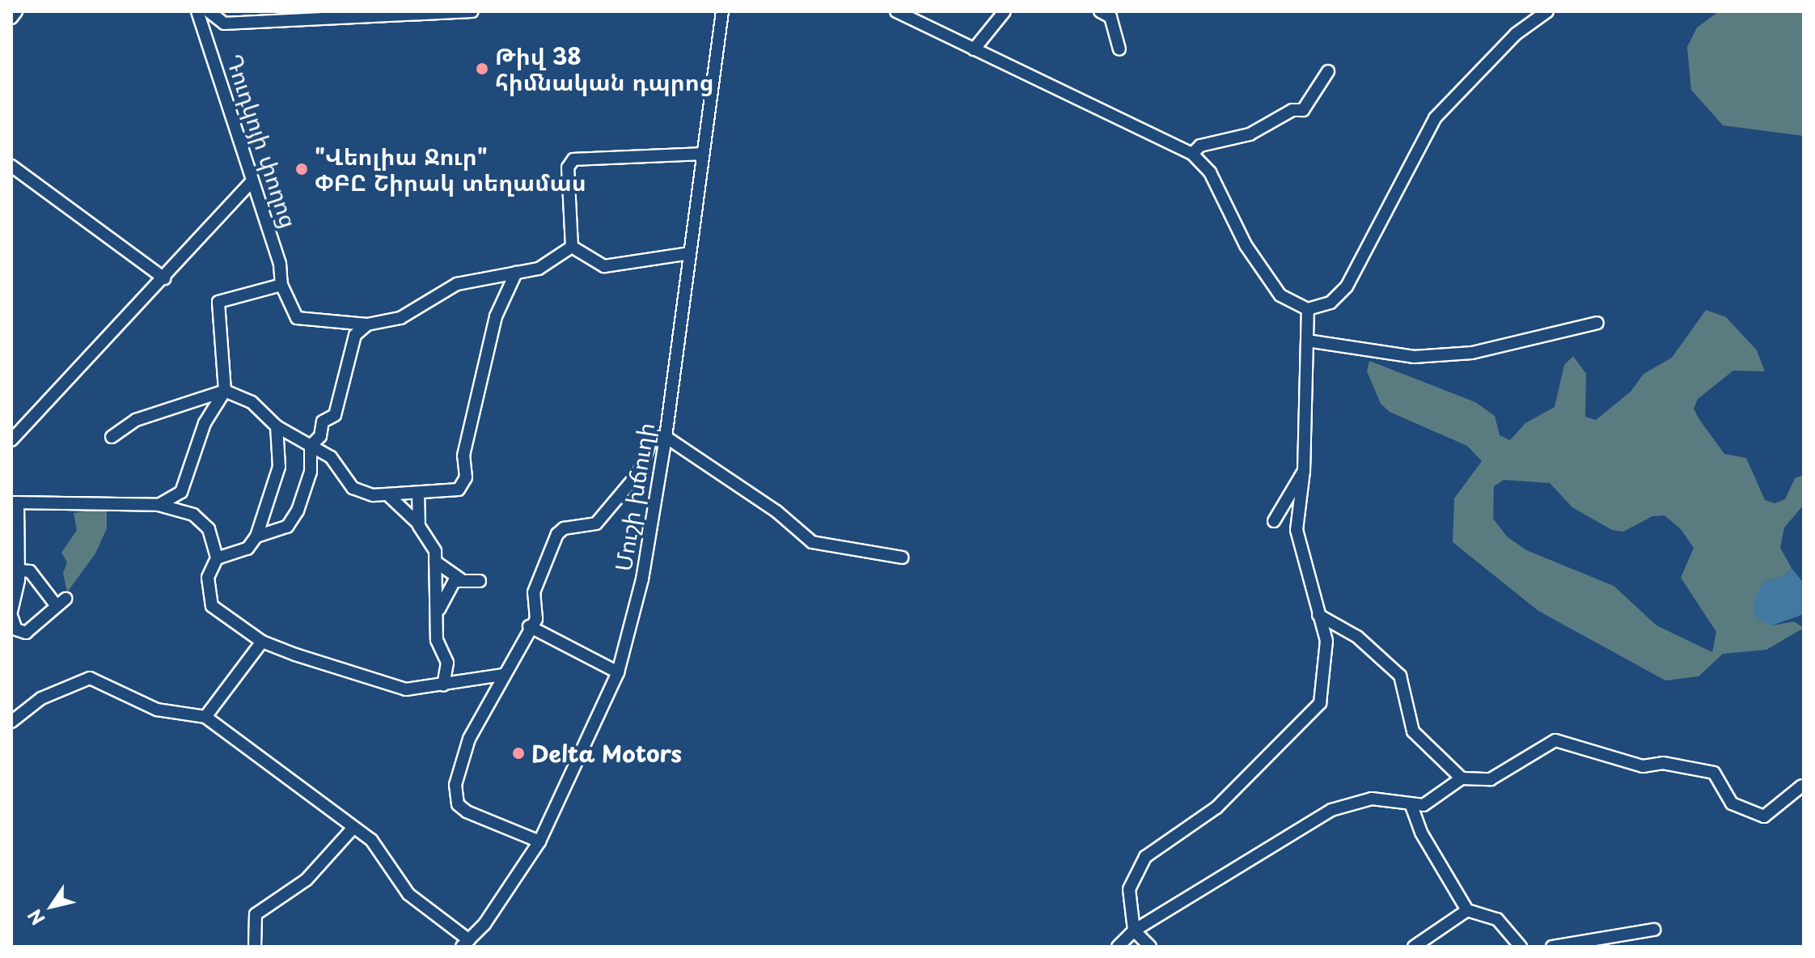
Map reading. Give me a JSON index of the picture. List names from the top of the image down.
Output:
{
  "streets": {
    "street": ["Դուդկոյի փողոց", "Մուշի խճուղի"]
  },
  "places": ["Թիվ 38 հիմնական դպրոց", "\"Վեոլիա Ջուր\" ՓԲԸ Շիրակ տեղամաս", "Delta Motors"],
  "north": "bottom left"
}
